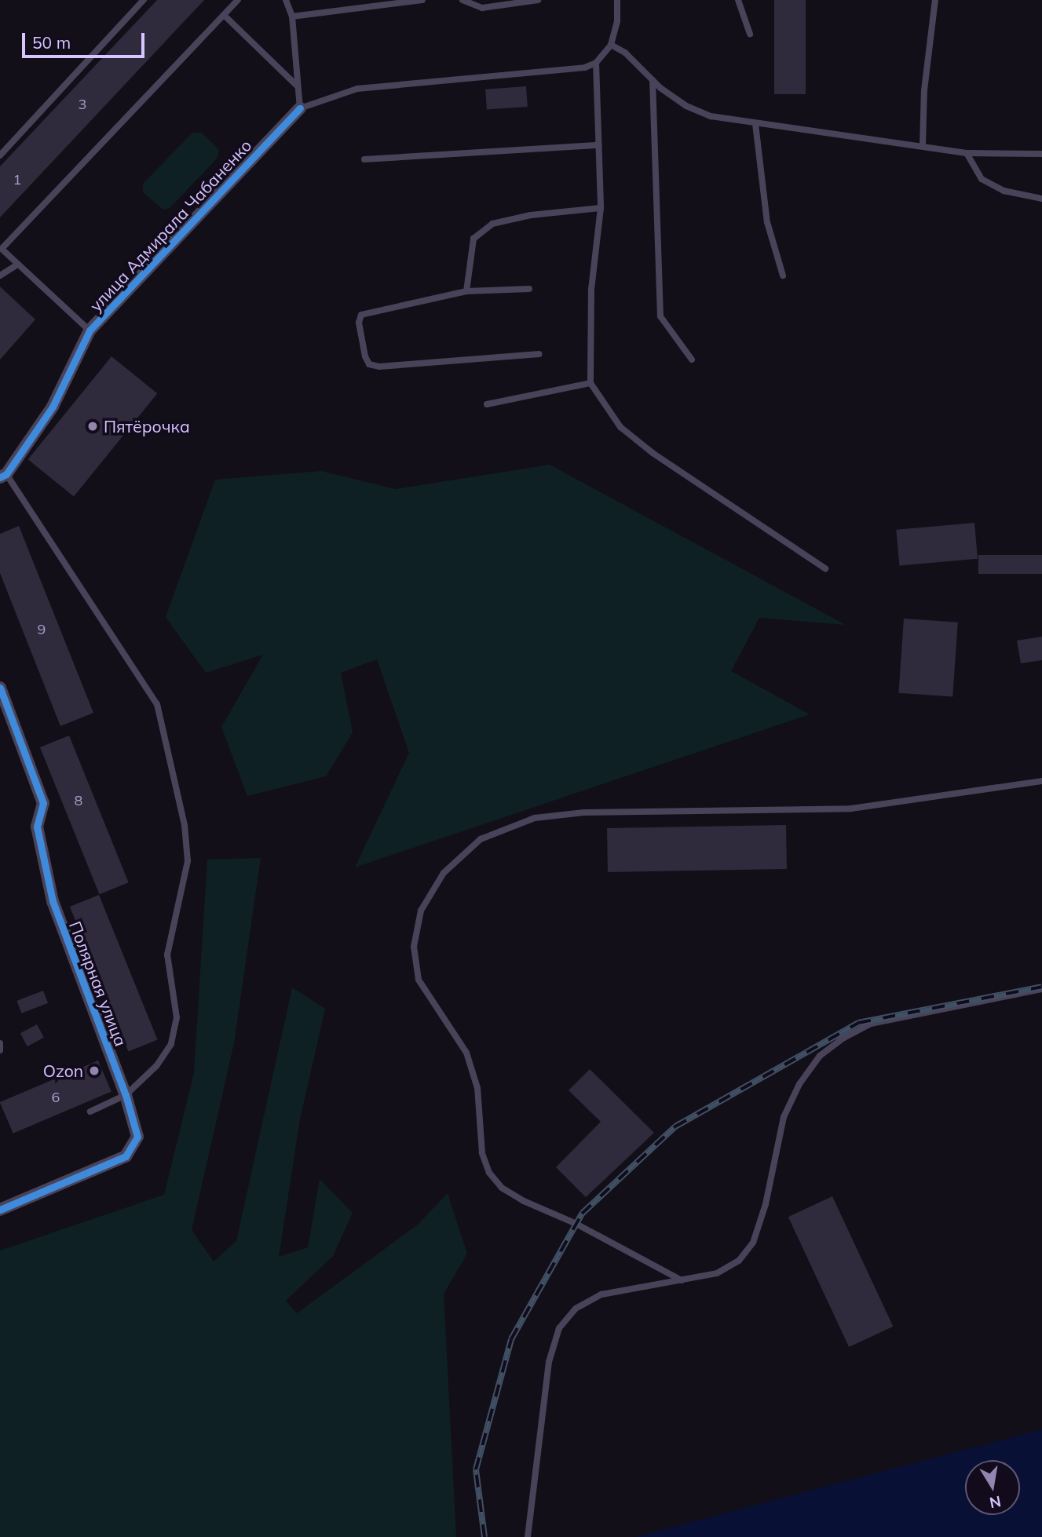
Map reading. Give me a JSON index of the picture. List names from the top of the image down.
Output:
{
  "streets": {
    "street": ["улица Адмирала Чабаненко", "Полярная улица"]
  },
  "places": ["Пятёрочка", "Ozon"],
  "house_numbers": [
    "3",
    "1",
    "9",
    "8",
    "6"
  ],
  "scale_bar": "50 m",
  "north": "bottom"
}
